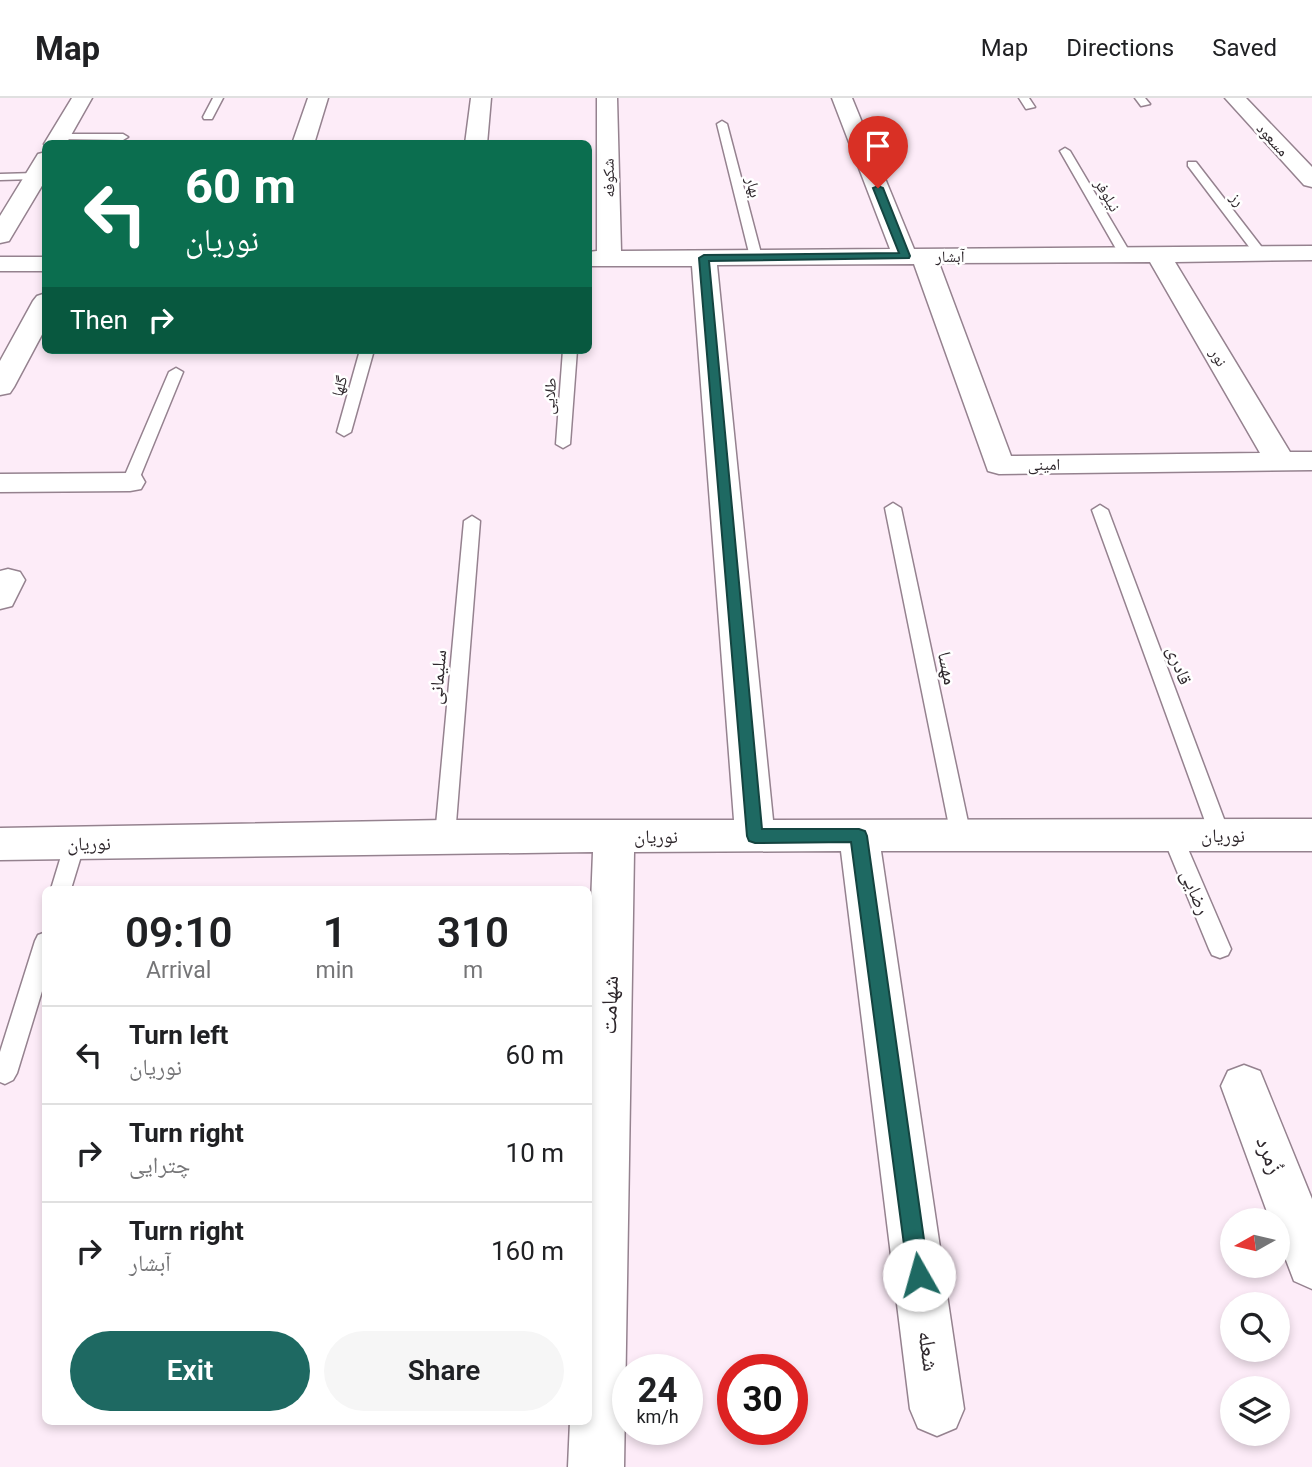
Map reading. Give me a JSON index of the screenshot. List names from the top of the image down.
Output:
{
  "streets": {
    "street": [
      "مسعود",
      "شکوفه",
      "آبشار",
      "نور",
      "امینی",
      "نوریان",
      "شهامت",
      "زُمرد",
      "شعله"
    ],
    "lane": [
      "بهار",
      "نیلوفر",
      "رز",
      "گلها",
      "طلایی",
      "قادری",
      "مهسا",
      "سلیمانی",
      "رضایی"
    ]
  },
  "crossings": [
    ["شکوفه", "آبشار"],
    ["بهار", "آبشار"],
    ["نیلوفر", "آبشار"],
    ["رز", "آبشار"],
    ["آبشار", "نور"],
    ["آبشار", "امینی"],
    ["نور", "امینی"],
    ["قادری", "نوریان"],
    ["مهسا", "نوریان"],
    ["سلیمانی", "نوریان"],
    ["نوریان", "رضایی"],
    ["نوریان", "شهامت"],
    ["نوریان", "شعله"]
  ],
  "north": "left",
  "page": {
    "header": "Map",
    "nav": ["Map", "Directions", "Saved"],
    "turn": ["60 m", "نوریان"],
    "then": "Then",
    "eta": [
      "09:10",
      "Arrival",
      "1",
      "min",
      "310",
      "m"
    ],
    "list": [
      {
        "name": "Turn left",
        "note": "نوریان",
        "value": "60 m"
      },
      {
        "name": "Turn right",
        "note": "چترایی",
        "value": "10 m"
      },
      {
        "name": "Turn right",
        "note": "آبشار",
        "value": "160 m"
      }
    ],
    "buttons": ["Exit", "Share"],
    "speed": "24 km/h",
    "limit": "30"
  }
}
